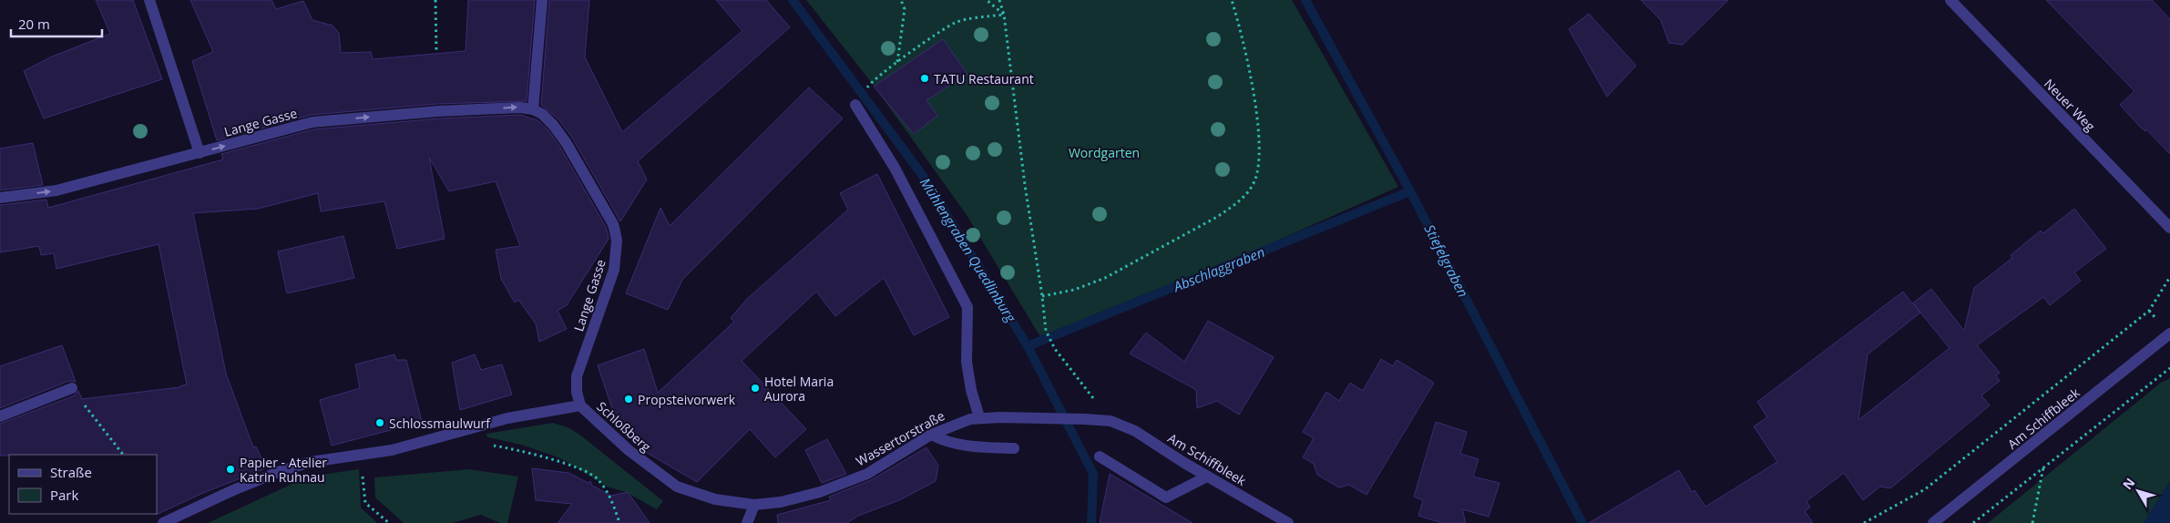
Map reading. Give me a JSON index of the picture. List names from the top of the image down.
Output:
{
  "streets": {
    "street": [
      "Neuer Weg",
      "Lange Gasse",
      "Am Schiffbleek",
      "Schloßberg",
      "Wassertorstraße"
    ]
  },
  "crossings": [
    ["Lange Gasse", "Schloßberg"],
    ["Am Schiffbleek", "Wassertorstraße"],
    ["Schloßberg", "Wassertorstraße"]
  ],
  "one_way": ["Lange Gasse"],
  "water": ["Mühlengraben Quedlinburg", "Stiefelgraben", "Abschlaggraben"],
  "parks": ["Wordgarten"],
  "places": [
    "TATU Restaurant",
    "Hotel Maria Aurora",
    "Propsteivorwerk",
    "Schlossmaulwurf",
    "Papier - Atelier Katrin Ruhnau"
  ],
  "legend": ["Straße", "Park"],
  "scale_bar": "20 m",
  "north": "top left"
}
